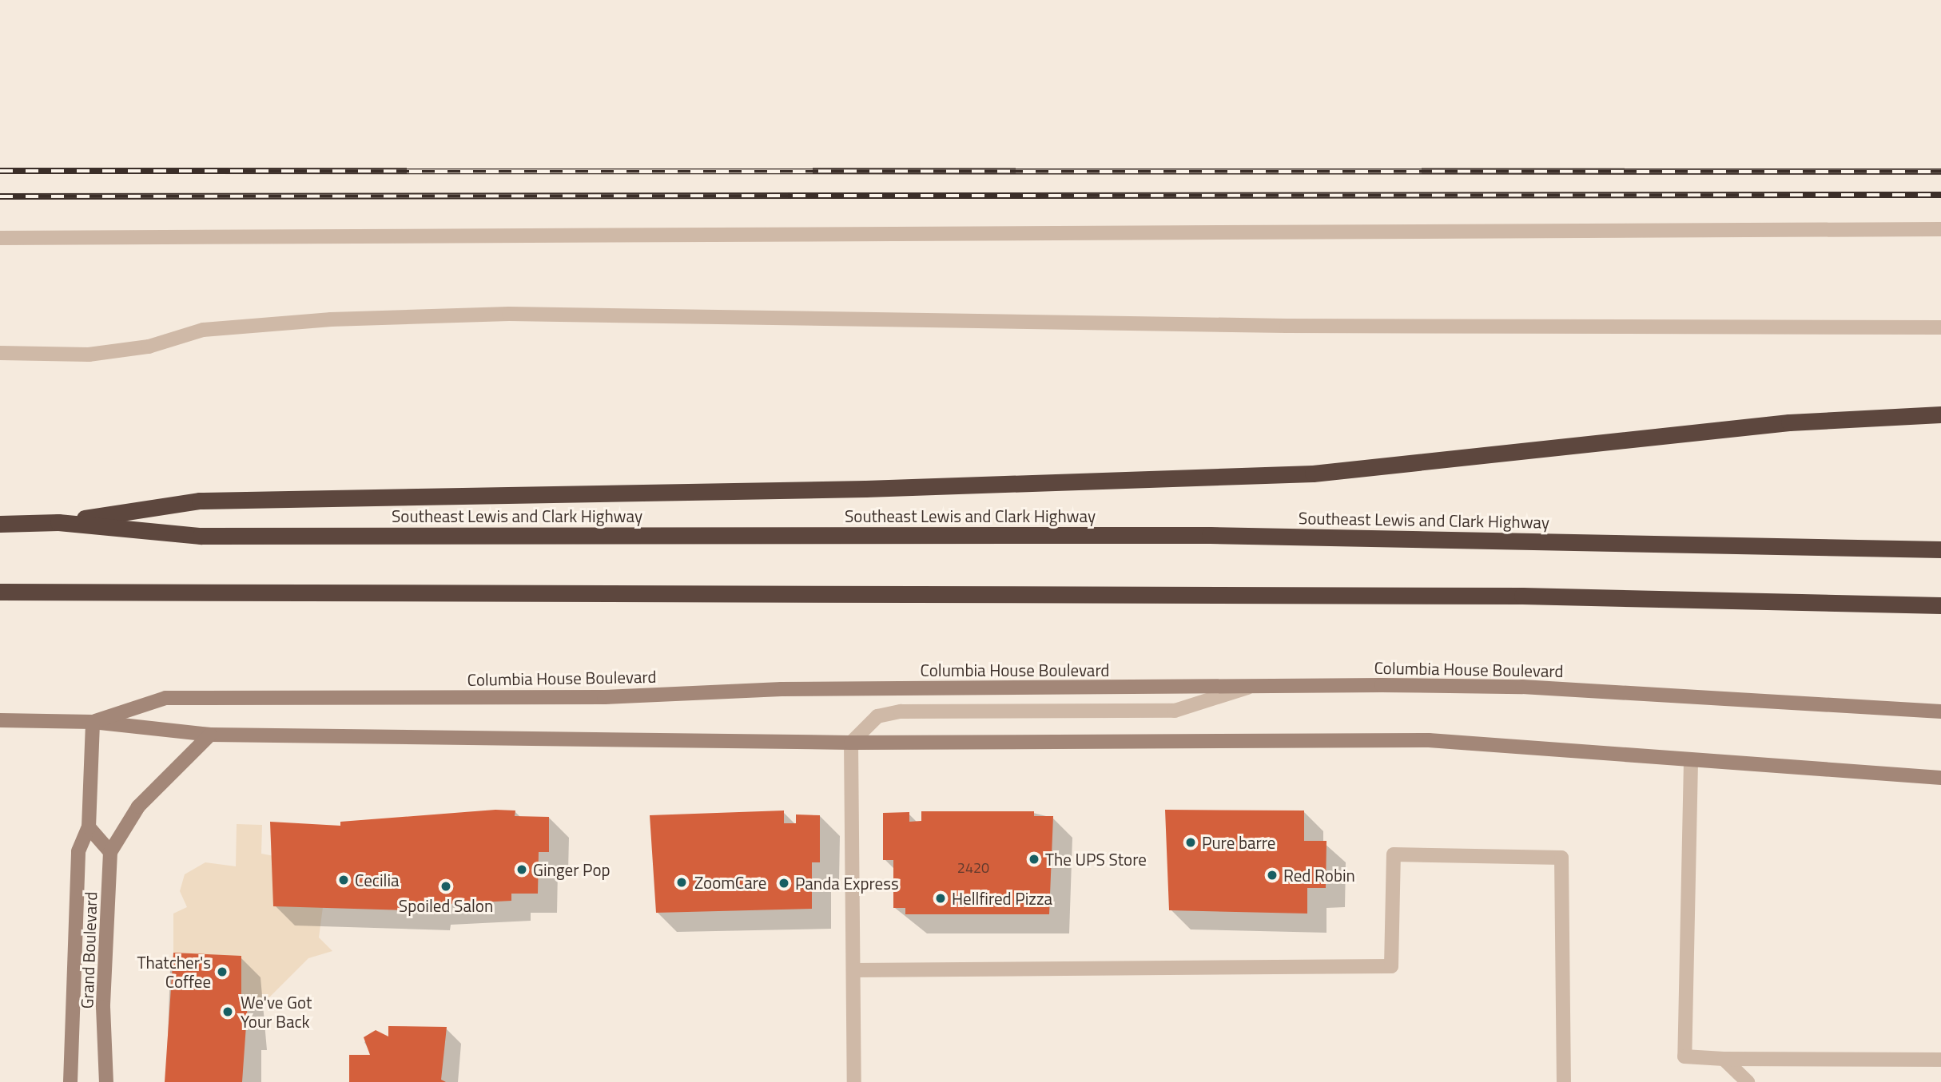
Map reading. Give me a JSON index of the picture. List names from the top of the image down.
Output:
{
  "streets": {
    "highway": ["Southeast Lewis and Clark Highway"],
    "main road": ["Columbia House Boulevard", "Grand Boulevard"]
  },
  "crossings": [
    ["Columbia House Boulevard", "Grand Boulevard"]
  ],
  "places": [
    "Pure barre",
    "The UPS Store",
    "Ginger Pop",
    "Red Robin",
    "Cecilia",
    "ZoomCare",
    "Panda Express",
    "Spoiled Salon",
    "Hellfired Pizza",
    "Thatcher's Coffee",
    "We've Got Your Back"
  ],
  "house_numbers": ["2420"]
}
